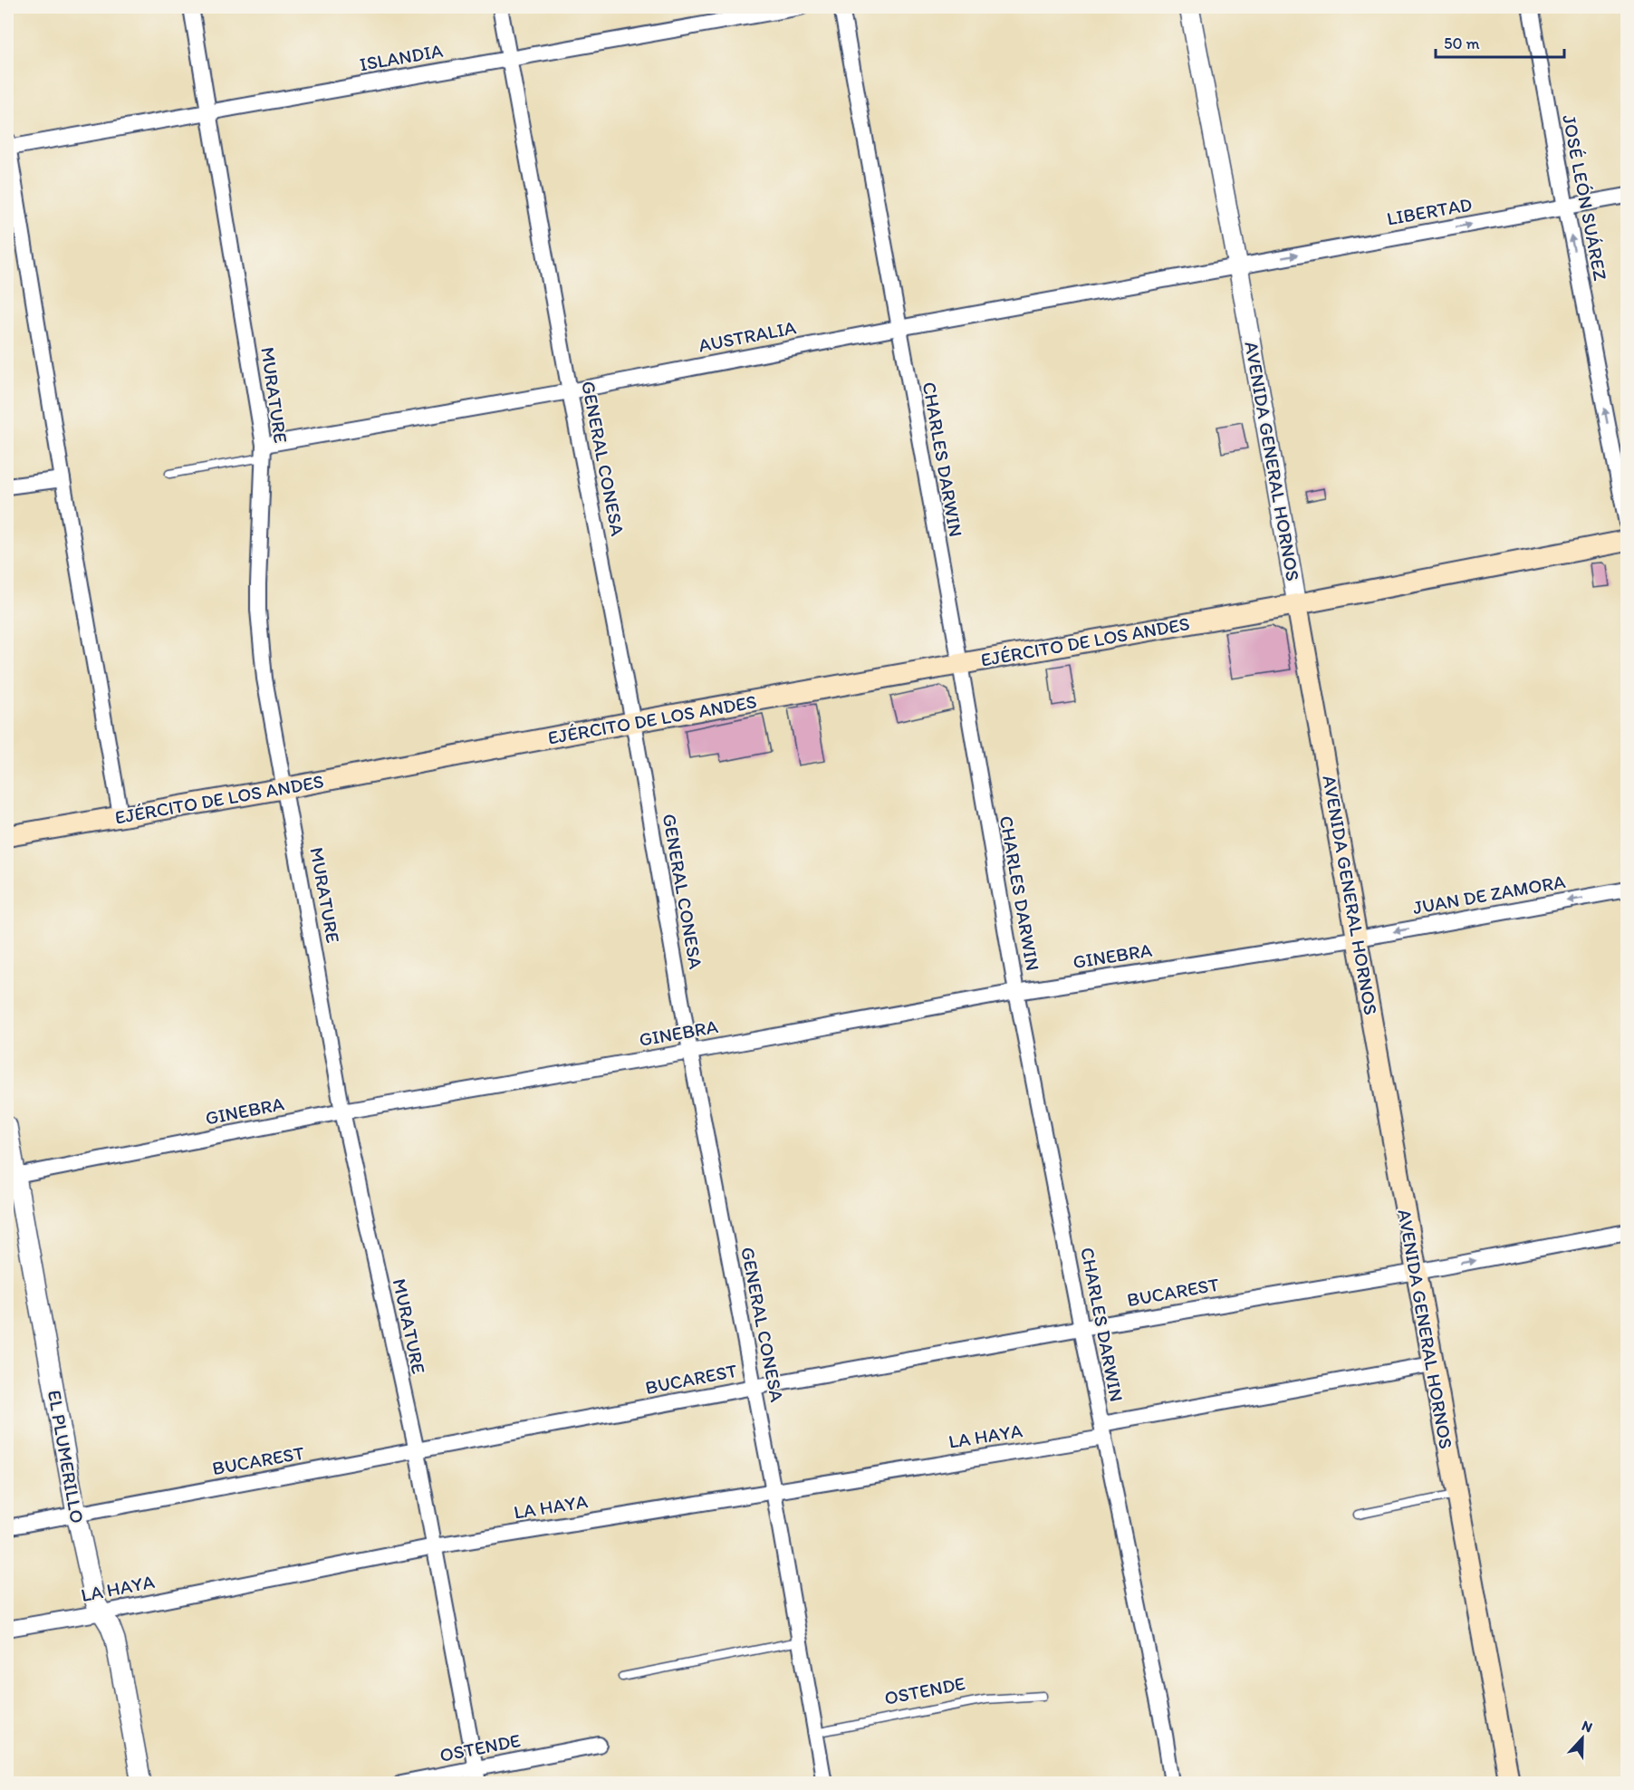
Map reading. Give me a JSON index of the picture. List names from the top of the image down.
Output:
{
  "streets": {
    "main road": ["AVENIDA GENERAL HORNOS", "EJÉRCITO DE LOS ANDES"],
    "street": [
      "ISLANDIA",
      "JOSÉ LEÓN SUÁREZ",
      "LIBERTAD",
      "AUSTRALIA",
      "MURATURE",
      "GENERAL CONESA",
      "CHARLES DARWIN",
      "JUAN DE ZAMORA",
      "GINEBRA",
      "BUCAREST",
      "LA HAYA",
      "EL PLUMERILLO",
      "OSTENDE"
    ]
  },
  "crossings": [
    ["ISLANDIA", "MURATURE"],
    ["ISLANDIA", "GENERAL CONESA"],
    ["JOSÉ LEÓN SUÁREZ", "LIBERTAD"],
    ["LIBERTAD", "AUSTRALIA"],
    ["LIBERTAD", "AVENIDA GENERAL HORNOS"],
    ["AUSTRALIA", "MURATURE"],
    ["AUSTRALIA", "GENERAL CONESA"],
    ["AUSTRALIA", "CHARLES DARWIN"],
    ["AUSTRALIA", "AVENIDA GENERAL HORNOS"],
    ["MURATURE", "EJÉRCITO DE LOS ANDES"],
    ["MURATURE", "GINEBRA"],
    ["MURATURE", "BUCAREST"],
    ["MURATURE", "LA HAYA"],
    ["MURATURE", "OSTENDE"],
    ["GENERAL CONESA", "EJÉRCITO DE LOS ANDES"],
    ["GENERAL CONESA", "GINEBRA"],
    ["GENERAL CONESA", "BUCAREST"],
    ["GENERAL CONESA", "LA HAYA"],
    ["GENERAL CONESA", "OSTENDE"],
    ["CHARLES DARWIN", "EJÉRCITO DE LOS ANDES"],
    ["CHARLES DARWIN", "GINEBRA"],
    ["CHARLES DARWIN", "BUCAREST"],
    ["CHARLES DARWIN", "LA HAYA"],
    ["AVENIDA GENERAL HORNOS", "EJÉRCITO DE LOS ANDES"],
    ["AVENIDA GENERAL HORNOS", "JUAN DE ZAMORA"],
    ["AVENIDA GENERAL HORNOS", "GINEBRA"],
    ["AVENIDA GENERAL HORNOS", "BUCAREST"],
    ["AVENIDA GENERAL HORNOS", "LA HAYA"],
    ["JUAN DE ZAMORA", "GINEBRA"],
    ["GINEBRA", "EL PLUMERILLO"],
    ["BUCAREST", "EL PLUMERILLO"],
    ["LA HAYA", "EL PLUMERILLO"]
  ],
  "one_way": ["JOSÉ LEÓN SUÁREZ", "LIBERTAD", "JUAN DE ZAMORA"],
  "scale_bar": "50 m",
  "north": "top"
}
